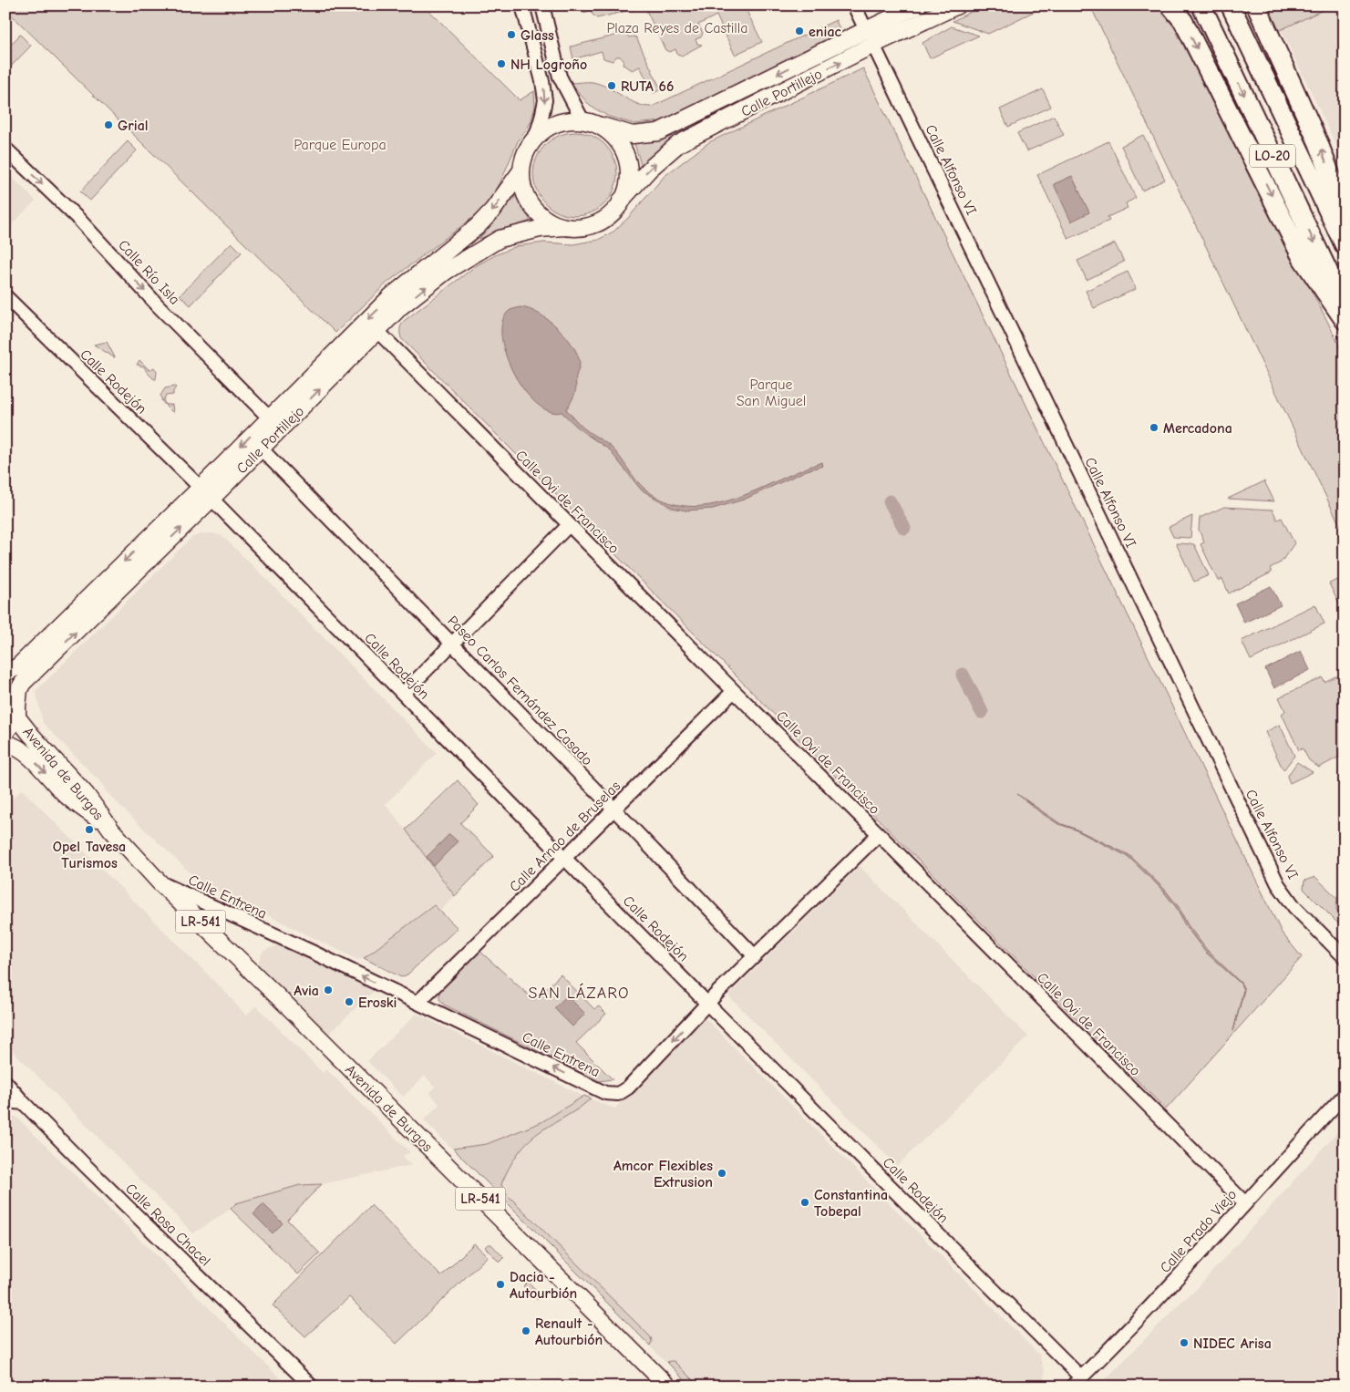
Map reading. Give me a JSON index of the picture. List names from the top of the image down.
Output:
{
  "streets": {
    "highway": ["LO-20"],
    "main road": ["Calle Portillejo", "Avenida de Burgos", "LR-541"],
    "street": [
      "Calle Alfonso VI",
      "Calle Río Isla",
      "Calle Rodejón",
      "Calle Ovi de Francisco",
      "Paseo Carlos Fernández Casado",
      "Calle Arnao de Bruselas",
      "Calle Entrena",
      "Calle Rosa Chacel",
      "Calle Prado Viejo"
    ]
  },
  "crossings": [
    ["Calle Portillejo", "Calle Alfonso VI"],
    ["Calle Portillejo", "Calle Río Isla"],
    ["Calle Portillejo", "Calle Rodejón"],
    ["Calle Portillejo", "Calle Ovi de Francisco"],
    ["Calle Portillejo", "Paseo Carlos Fernández Casado"],
    ["Calle Portillejo", "Avenida de Burgos"],
    ["Calle Portillejo", "LR-541"],
    ["Calle Rodejón", "Calle Arnao de Bruselas"],
    ["Calle Rodejón", "Calle Entrena"],
    ["Calle Rodejón", "Calle Prado Viejo"],
    ["Calle Ovi de Francisco", "Calle Arnao de Bruselas"],
    ["Calle Ovi de Francisco", "Calle Entrena"],
    ["Calle Ovi de Francisco", "Calle Prado Viejo"],
    ["Paseo Carlos Fernández Casado", "Calle Arnao de Bruselas"],
    ["Paseo Carlos Fernández Casado", "Calle Entrena"],
    ["Avenida de Burgos", "Calle Entrena"],
    ["Avenida de Burgos", "LR-541"],
    ["Calle Arnao de Bruselas", "Calle Entrena"]
  ],
  "one_way": ["Calle Río Isla", "Calle Entrena"],
  "districts": ["SAN LÁZARO"],
  "parks": ["Plaza Reyes de Castilla", "Parque Europa", "Parque San Miguel"],
  "places": [
    "eniac",
    "Glass",
    "NH Logroño",
    "RUTA 66",
    "Grial",
    "Mercadona",
    "Opel Tavesa Turismos",
    "Avia",
    "Eroski",
    "Amcor Flexibles Extrusion",
    "Constantina Tobepal",
    "Dacia - Autourbión",
    "Renault - Autourbión",
    "NIDEC Arisa"
  ]
}
